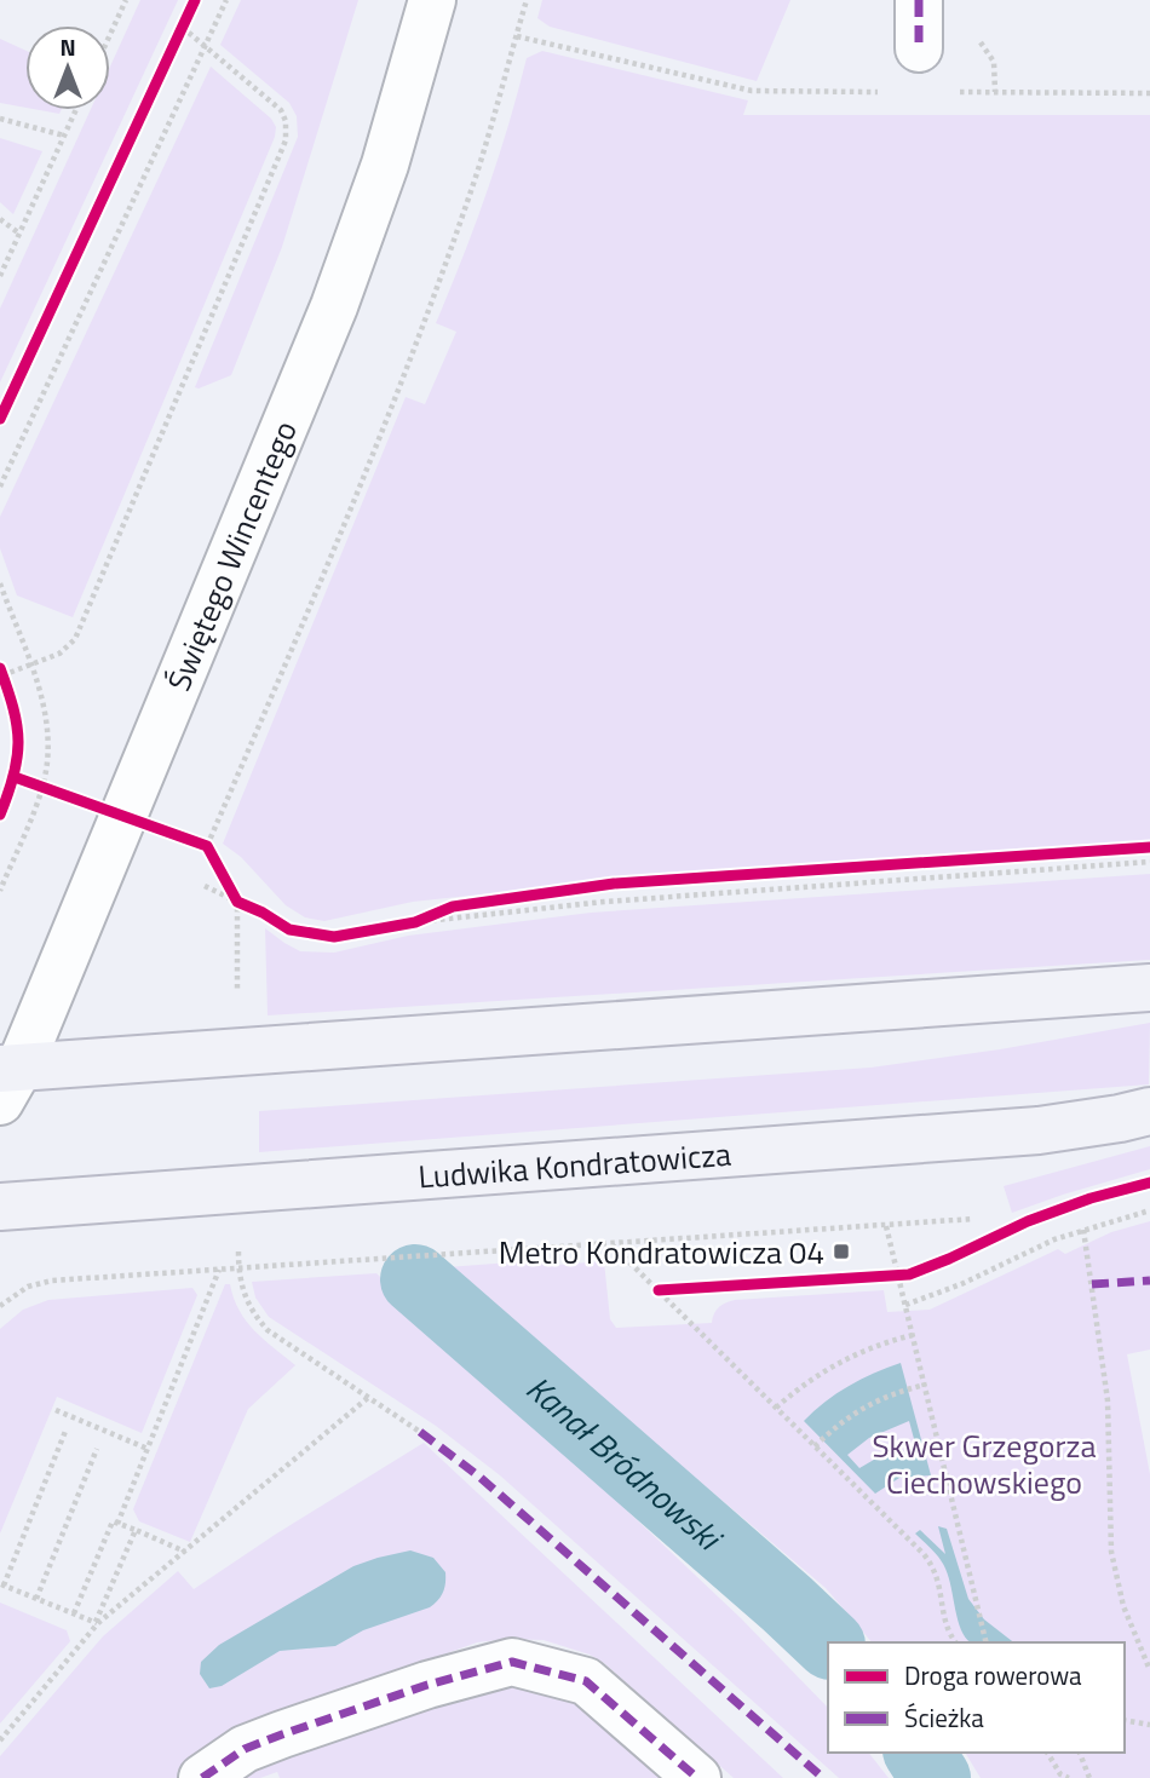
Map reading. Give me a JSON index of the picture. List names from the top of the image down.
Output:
{
  "streets": {
    "main road": ["Ludwika Kondratowicza"],
    "street": ["Świętego Wincentego"]
  },
  "water": ["Kanał Bródnowski"],
  "parks": ["Skwer Grzegorza Ciechowskiego"],
  "places": {
    "transit": ["Metro Kondratowicza 04"]
  },
  "legend": ["Droga rowerowa", "Ścieżka"],
  "north": "top"
}
